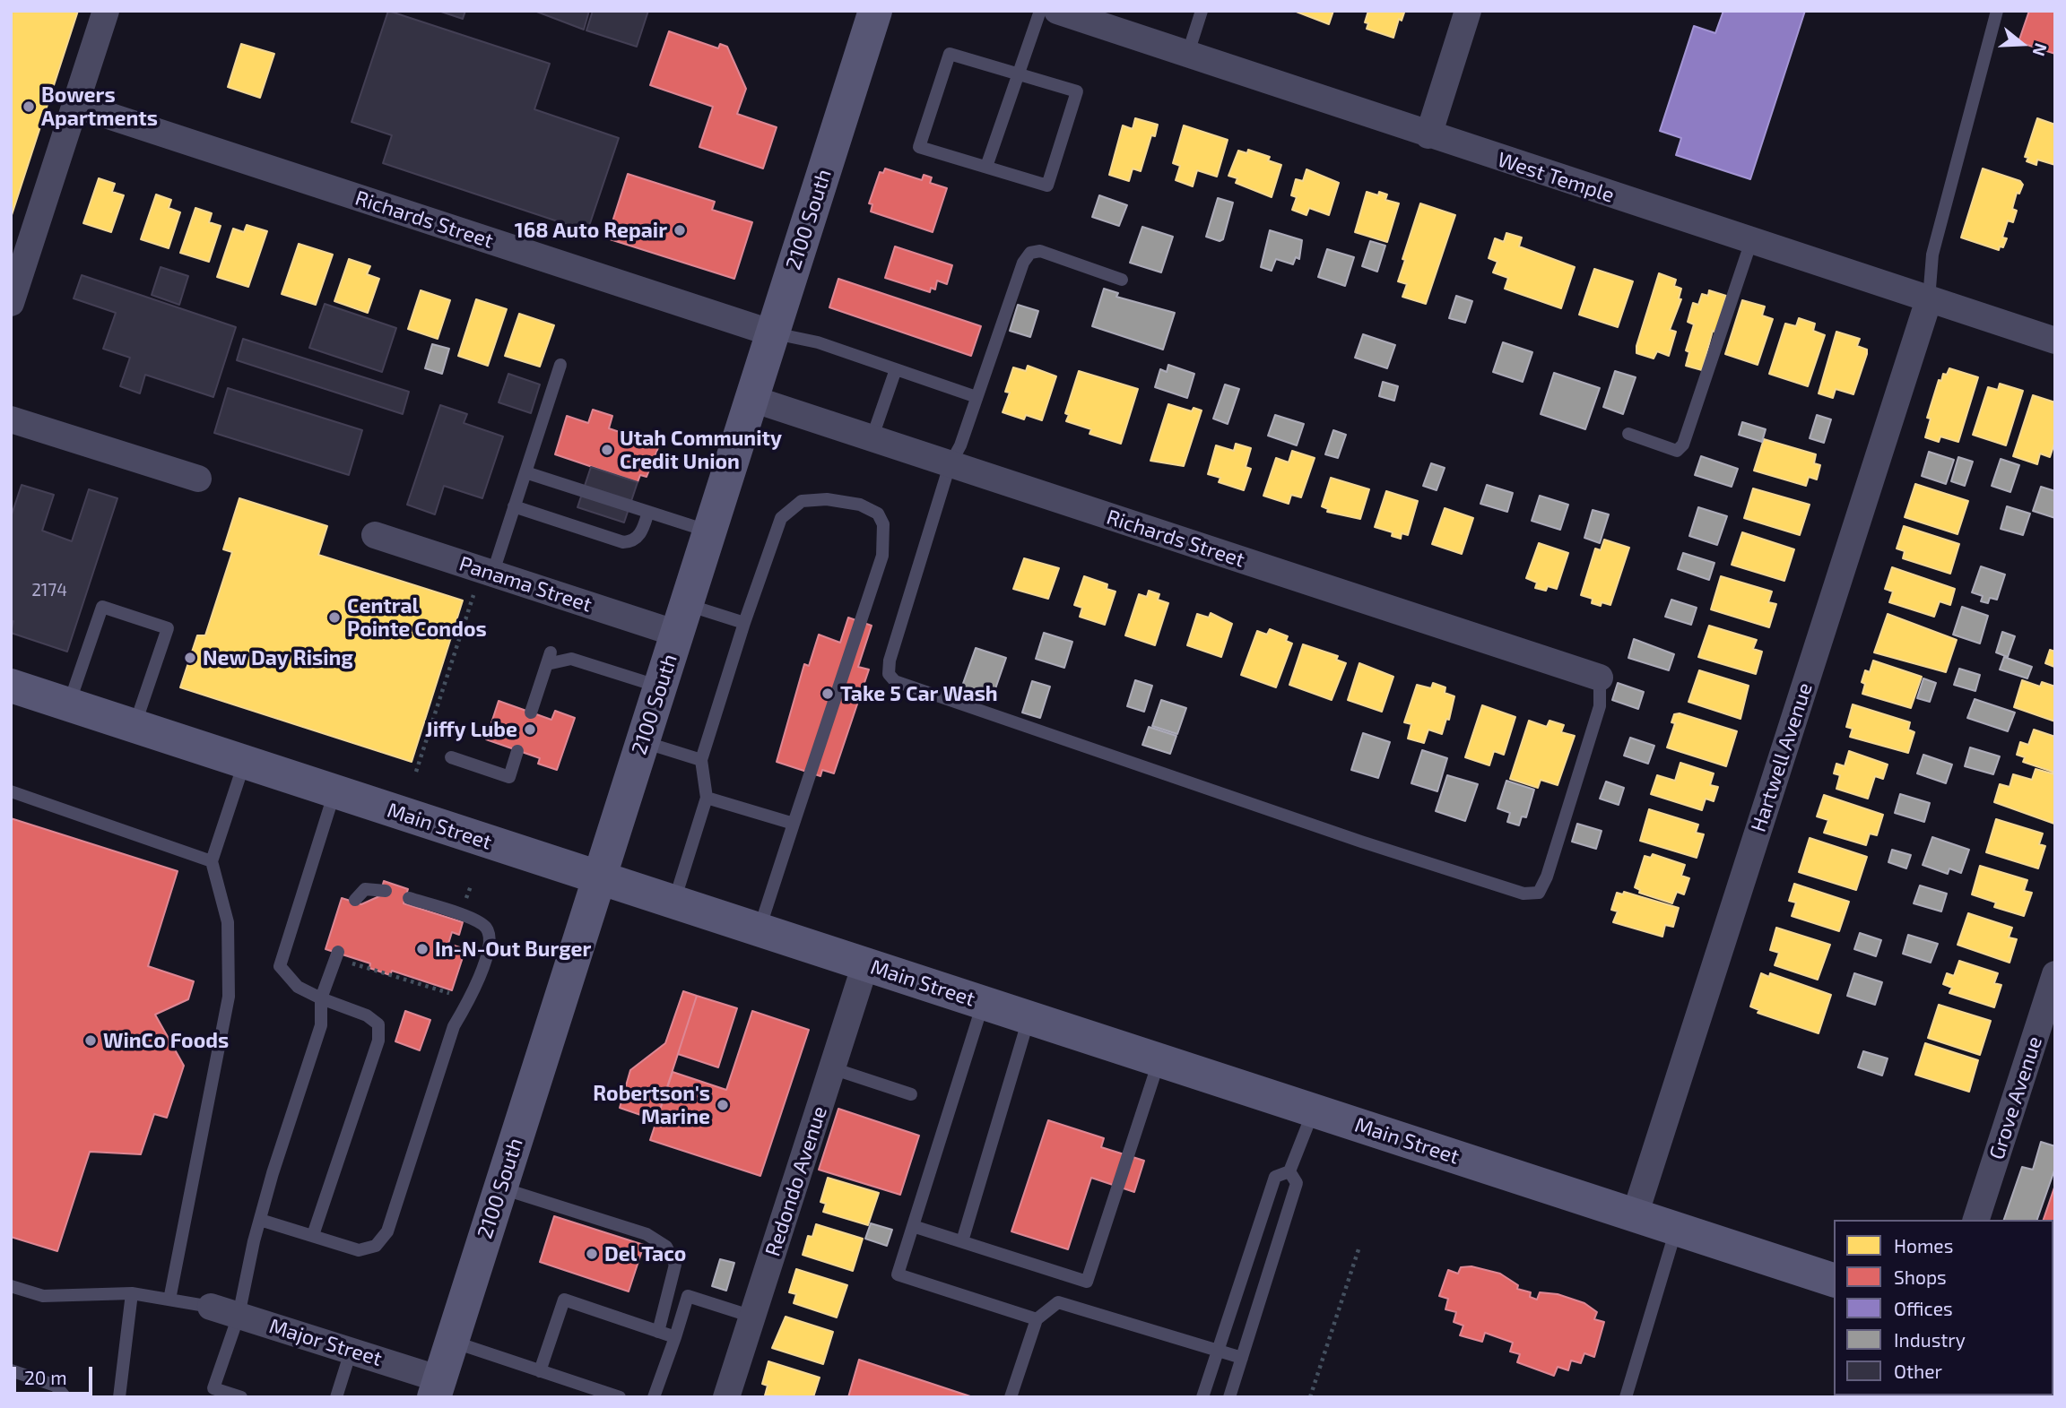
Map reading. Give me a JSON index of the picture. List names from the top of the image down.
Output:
{
  "streets": {
    "street": [
      "West Temple",
      "Richards Street",
      "2100 South",
      "Panama Street",
      "Hartwell Avenue",
      "Main Street",
      "Grove Avenue",
      "Redondo Avenue",
      "Major Street"
    ]
  },
  "crossings": [
    ["West Temple", "Hartwell Avenue"],
    ["Richards Street", "2100 South"],
    ["2100 South", "Panama Street"],
    ["2100 South", "Main Street"],
    ["2100 South", "Major Street"],
    ["Hartwell Avenue", "Main Street"],
    ["Main Street", "Redondo Avenue"]
  ],
  "places": [
    "Bowers Apartments",
    "168 Auto Repair",
    "Utah Community Credit Union",
    "Central Pointe Condos",
    "New Day Rising",
    "Take 5 Car Wash",
    "Jiffy Lube",
    "In-N-Out Burger",
    "WinCo Foods",
    "Robertson's Marine",
    "Del Taco"
  ],
  "house_numbers": ["2174"],
  "legend": [
    "Homes",
    "Shops",
    "Offices",
    "Industry",
    "Other"
  ],
  "scale_bar": "20 m",
  "north": "right"
}
